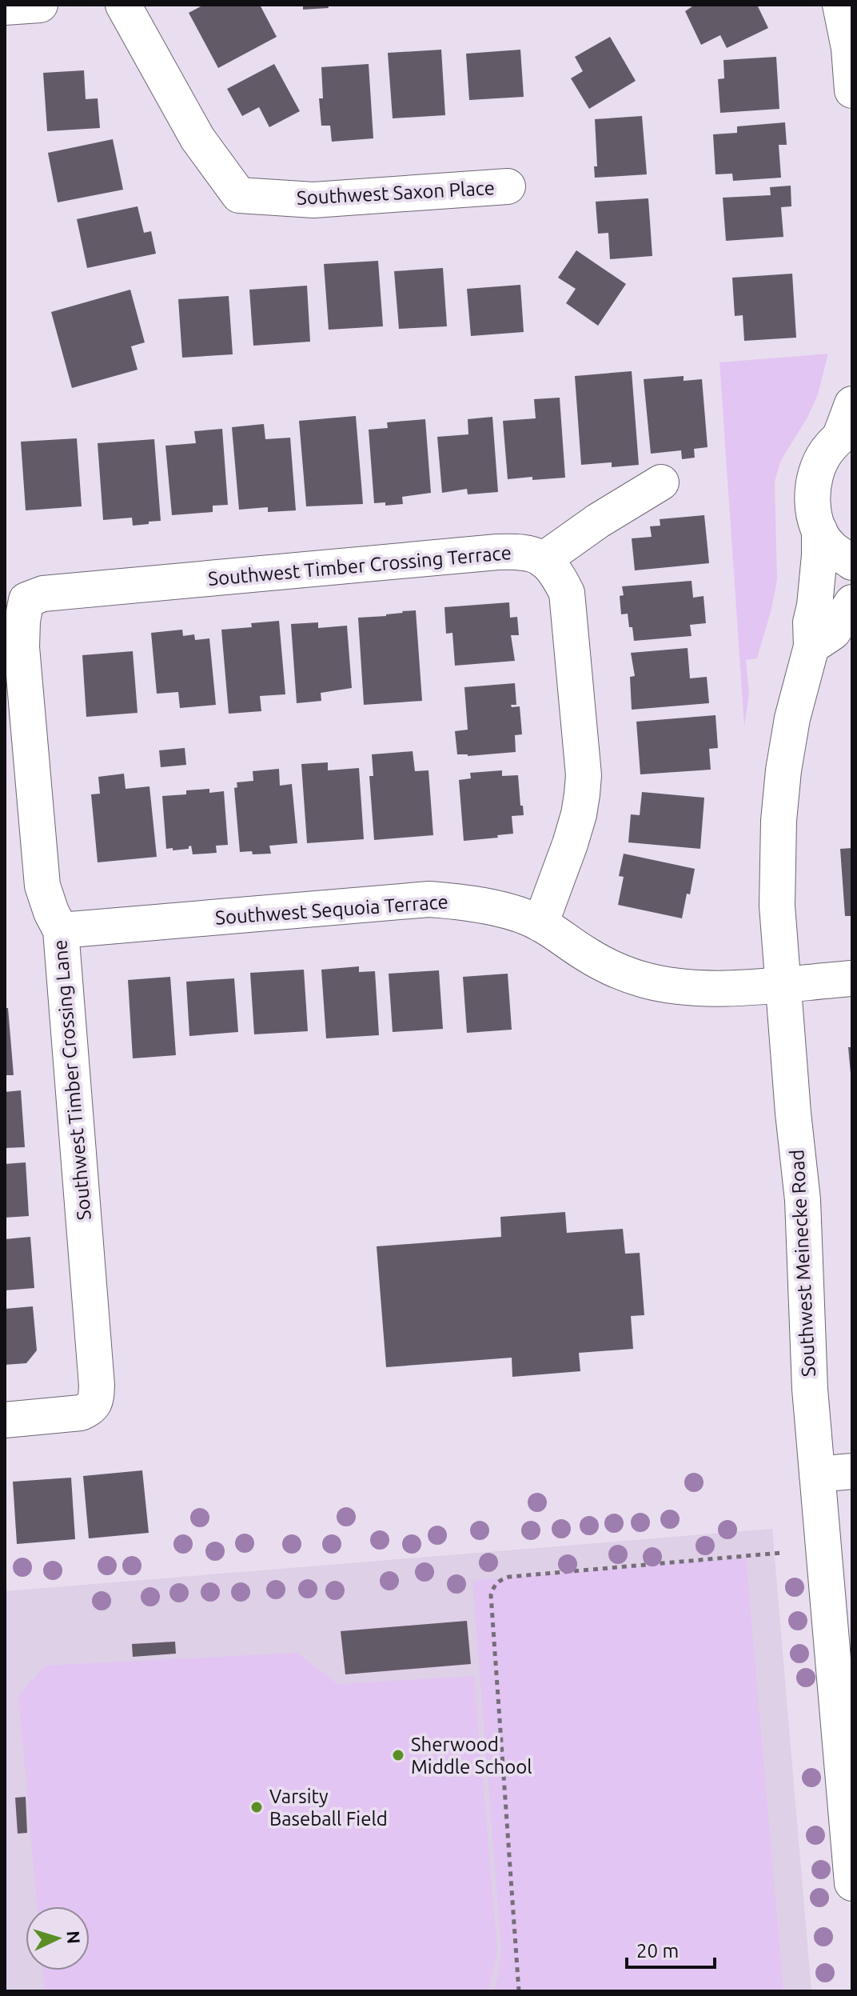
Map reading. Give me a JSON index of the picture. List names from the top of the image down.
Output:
{
  "streets": {
    "street": [
      "Southwest Saxon Place",
      "Southwest Timber Crossing Terrace",
      "Southwest Sequoia Terrace",
      "Southwest Timber Crossing Lane",
      "Southwest Meinecke Road"
    ]
  },
  "crossings": [
    ["Southwest Timber Crossing Terrace", "Southwest Timber Crossing Lane"],
    ["Southwest Sequoia Terrace", "Southwest Timber Crossing Lane"],
    ["Southwest Sequoia Terrace", "Southwest Meinecke Road"]
  ],
  "places": ["Sherwood Middle School", "Varsity Baseball Field"],
  "scale_bar": "20 m",
  "north": "right"
}
